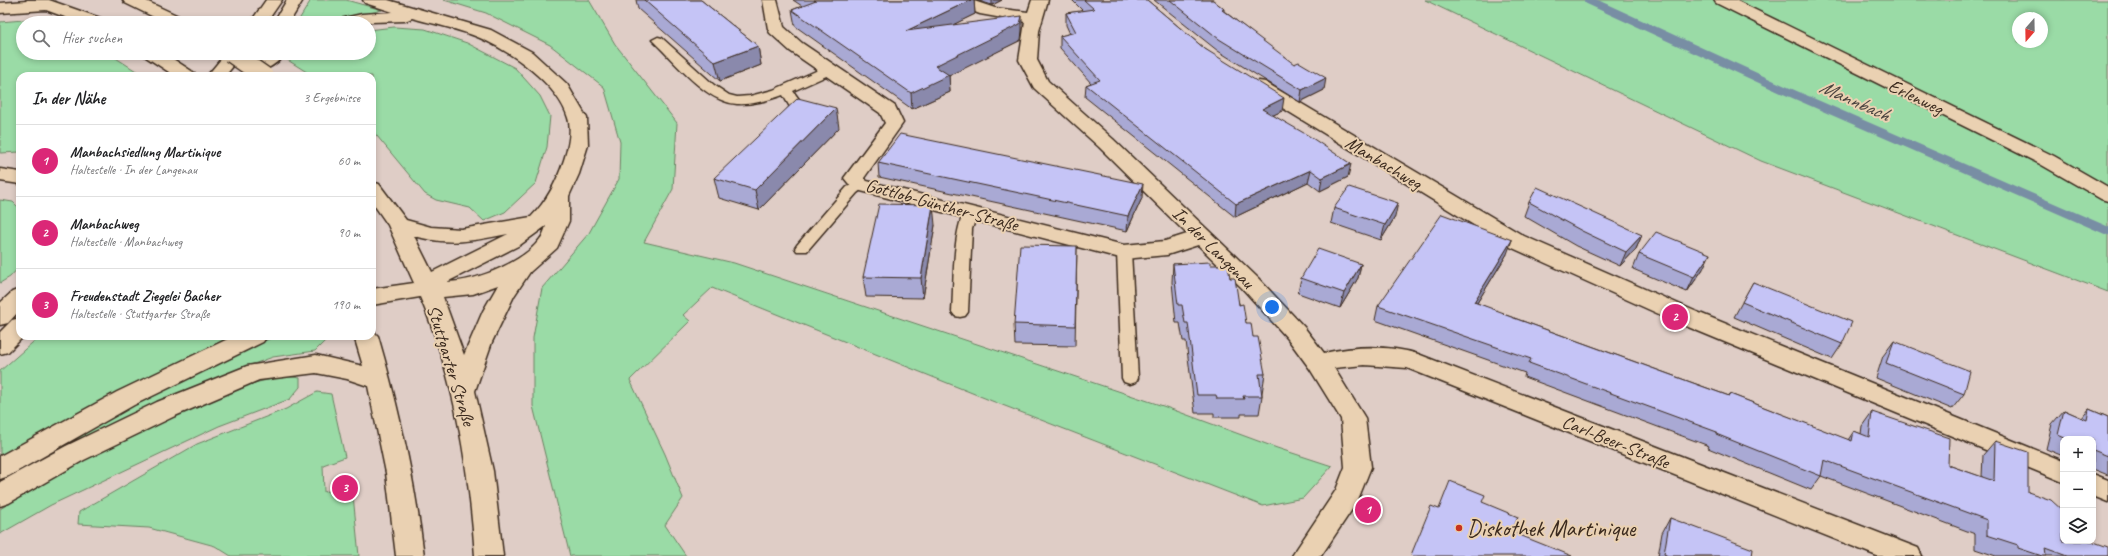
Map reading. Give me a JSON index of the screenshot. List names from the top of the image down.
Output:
{
  "streets": {
    "street": [
      "Erlenweg",
      "Manbachweg",
      "Gottlob-Günther-Straße",
      "In der Langenau",
      "Stuttgarter Straße",
      "Carl-Beer-Straße"
    ]
  },
  "crossings": [
    ["Gottlob-Günther-Straße", "In der Langenau"],
    ["In der Langenau", "Carl-Beer-Straße"]
  ],
  "water": ["Mannbach"],
  "places": ["Diskothek Martinique"],
  "north": "bottom",
  "page": {
    "search": "Hier suchen",
    "heading": ["In der Nähe", "3 Ergebnisse"],
    "list": [
      {
        "mark": "1",
        "name": "Manbachsiedlung Martinique",
        "note": "Haltestelle · In der Langenau",
        "value": "60 m"
      },
      {
        "mark": "2",
        "name": "Manbachweg",
        "note": "Haltestelle · Manbachweg",
        "value": "90 m"
      },
      {
        "mark": "3",
        "name": "Freudenstadt Ziegelei Bacher",
        "note": "Haltestelle · Stuttgarter Straße",
        "value": "190 m"
      }
    ],
    "pins": ["2", "3", "1"],
    "map_buttons": ["+", "−"]
  }
}
